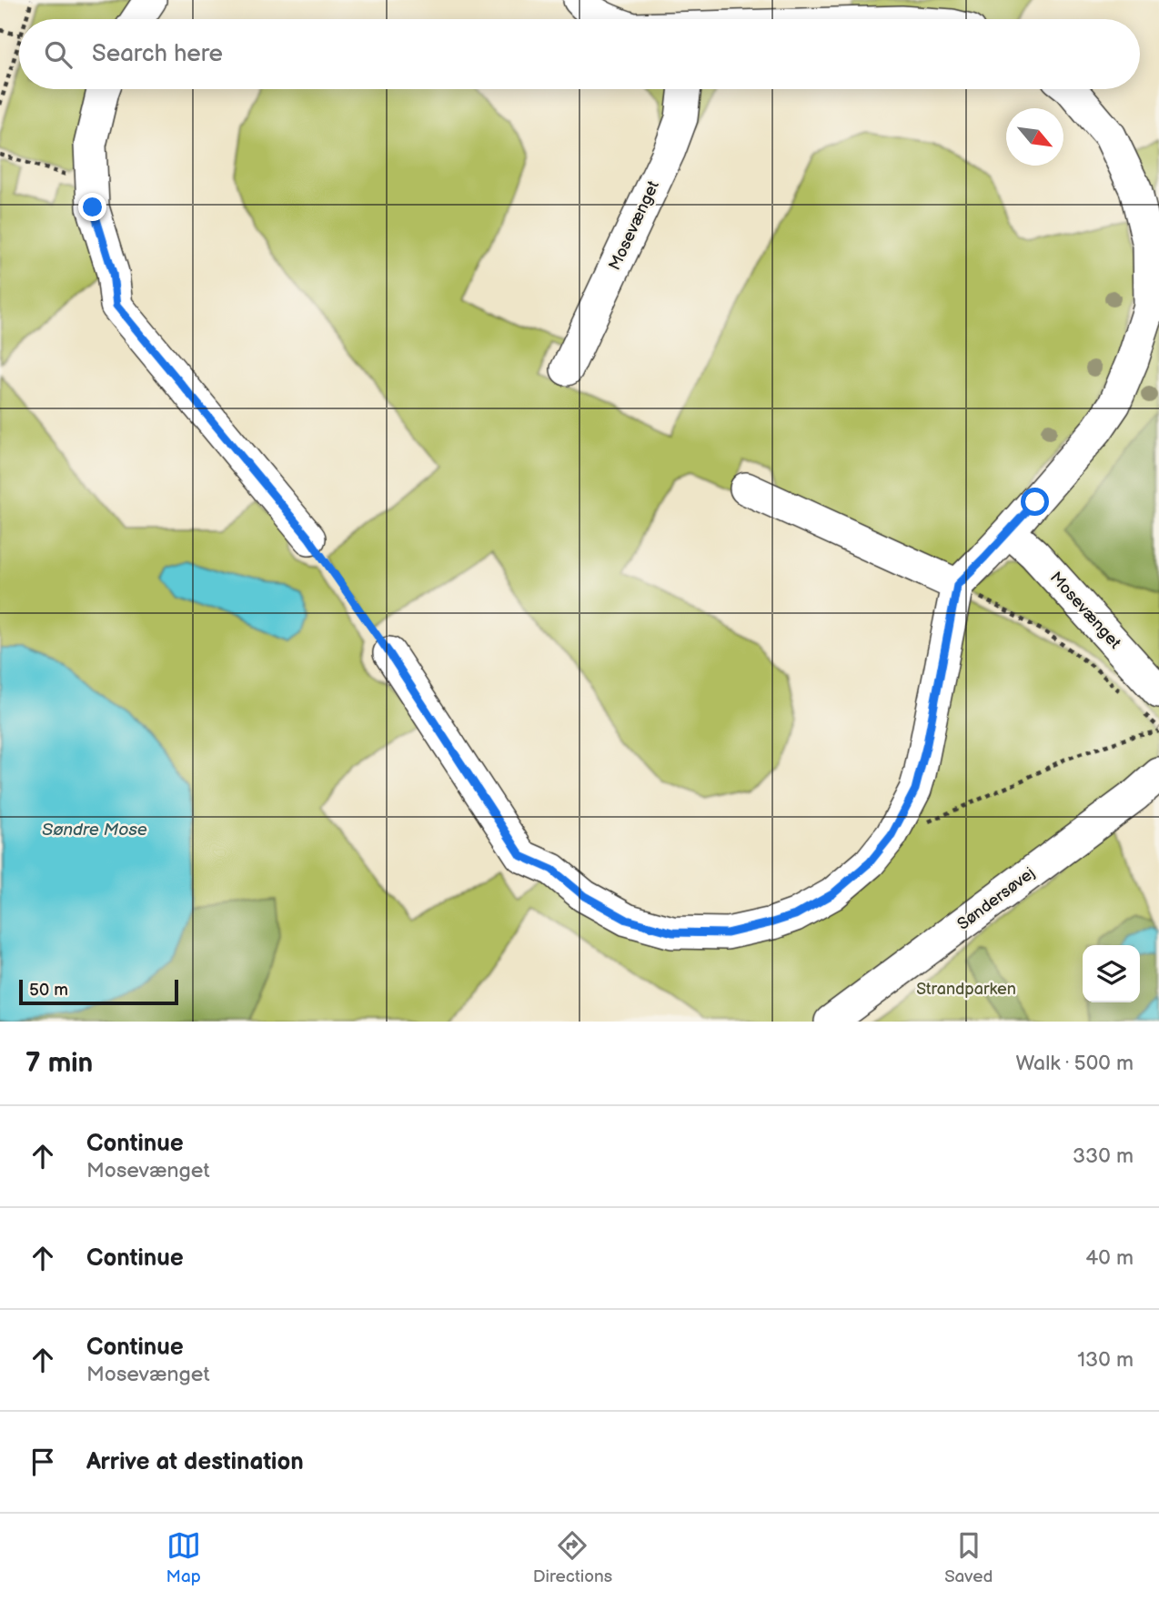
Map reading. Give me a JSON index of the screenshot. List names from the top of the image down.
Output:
{
  "streets": {
    "street": ["Mosevænget", "Søndersøvej"]
  },
  "water": ["Søndre Mose"],
  "parks": ["Strandparken"],
  "scale_bar": "50 m",
  "north": "bottom right",
  "page": {
    "search": "Search here",
    "scale": "50 m",
    "heading": ["7 min", "Walk · 500 m"],
    "list": [
      ["Continue", "Mosevænget", "330 m"],
      ["Continue", "40 m"],
      ["Continue", "Mosevænget", "130 m"],
      "Arrive at destination"
    ],
    "nav": ["Map", "Directions", "Saved"]
  }
}
